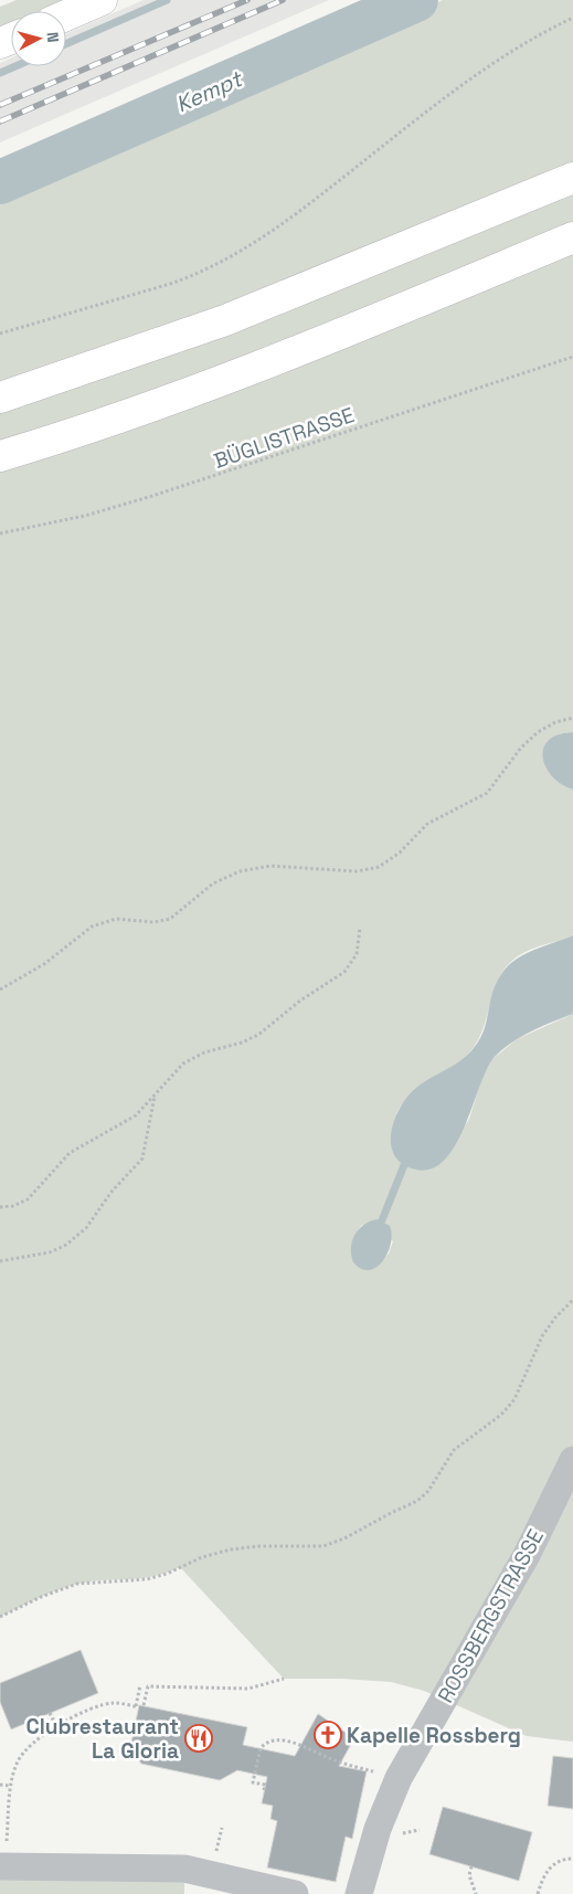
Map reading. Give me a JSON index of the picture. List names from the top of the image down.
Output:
{
  "streets": {
    "street": ["ROSSBERGSTRASSE"],
    "path": ["BÜGLISTRASSE"]
  },
  "water": ["Kempt"],
  "places": {
    "church": ["Kapelle Rossberg"],
    "restaurant": ["Clubrestaurant La Gloria"]
  },
  "north": "right"
}
